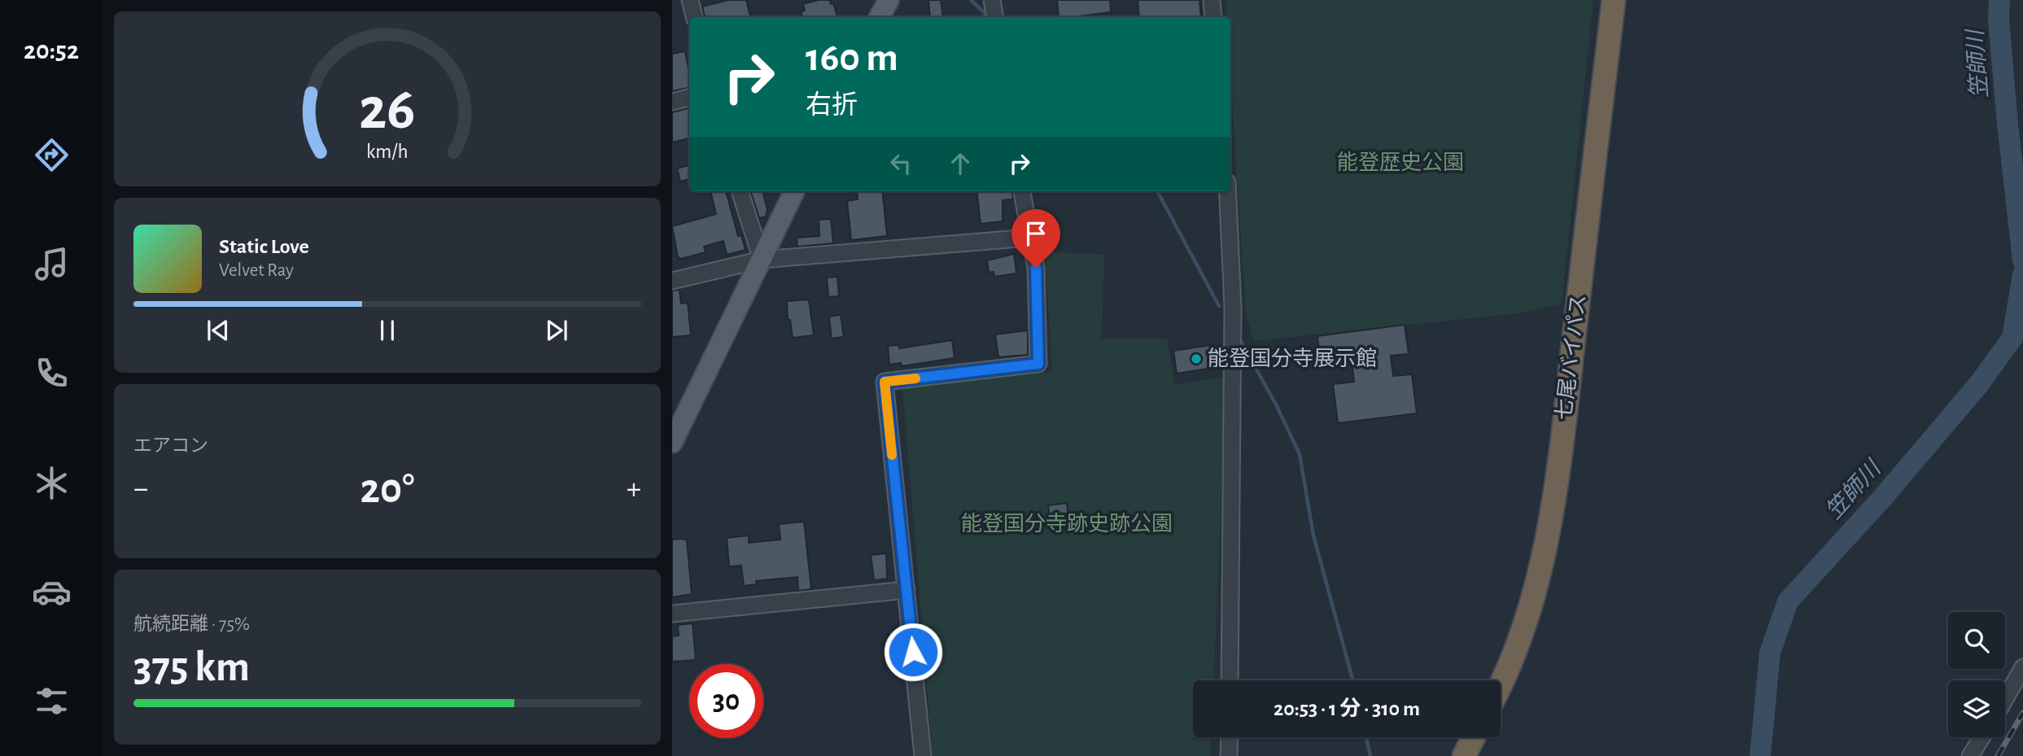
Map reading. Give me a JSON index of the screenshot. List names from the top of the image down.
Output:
{
  "streets": {
    "highway": ["七尾バイパス"]
  },
  "water": ["笠師川"],
  "parks": ["能登歴史公園", "能登国分寺跡史跡公園"],
  "places": ["能登国分寺展示館"],
  "page": {
    "tabs": "20:52",
    "turn": ["160 m", "右折"],
    "song": ["Static Love", "Velvet Ray"],
    "tile": [
      "エアコン",
      ["航続距離 · 75%", "375 km"]
    ],
    "heat": ["−", "20°", "+"],
    "limit": "30",
    "trip": "20:53 · 1 分 · 310 m",
    "gauge": ["26", "km/h"]
  }
}
